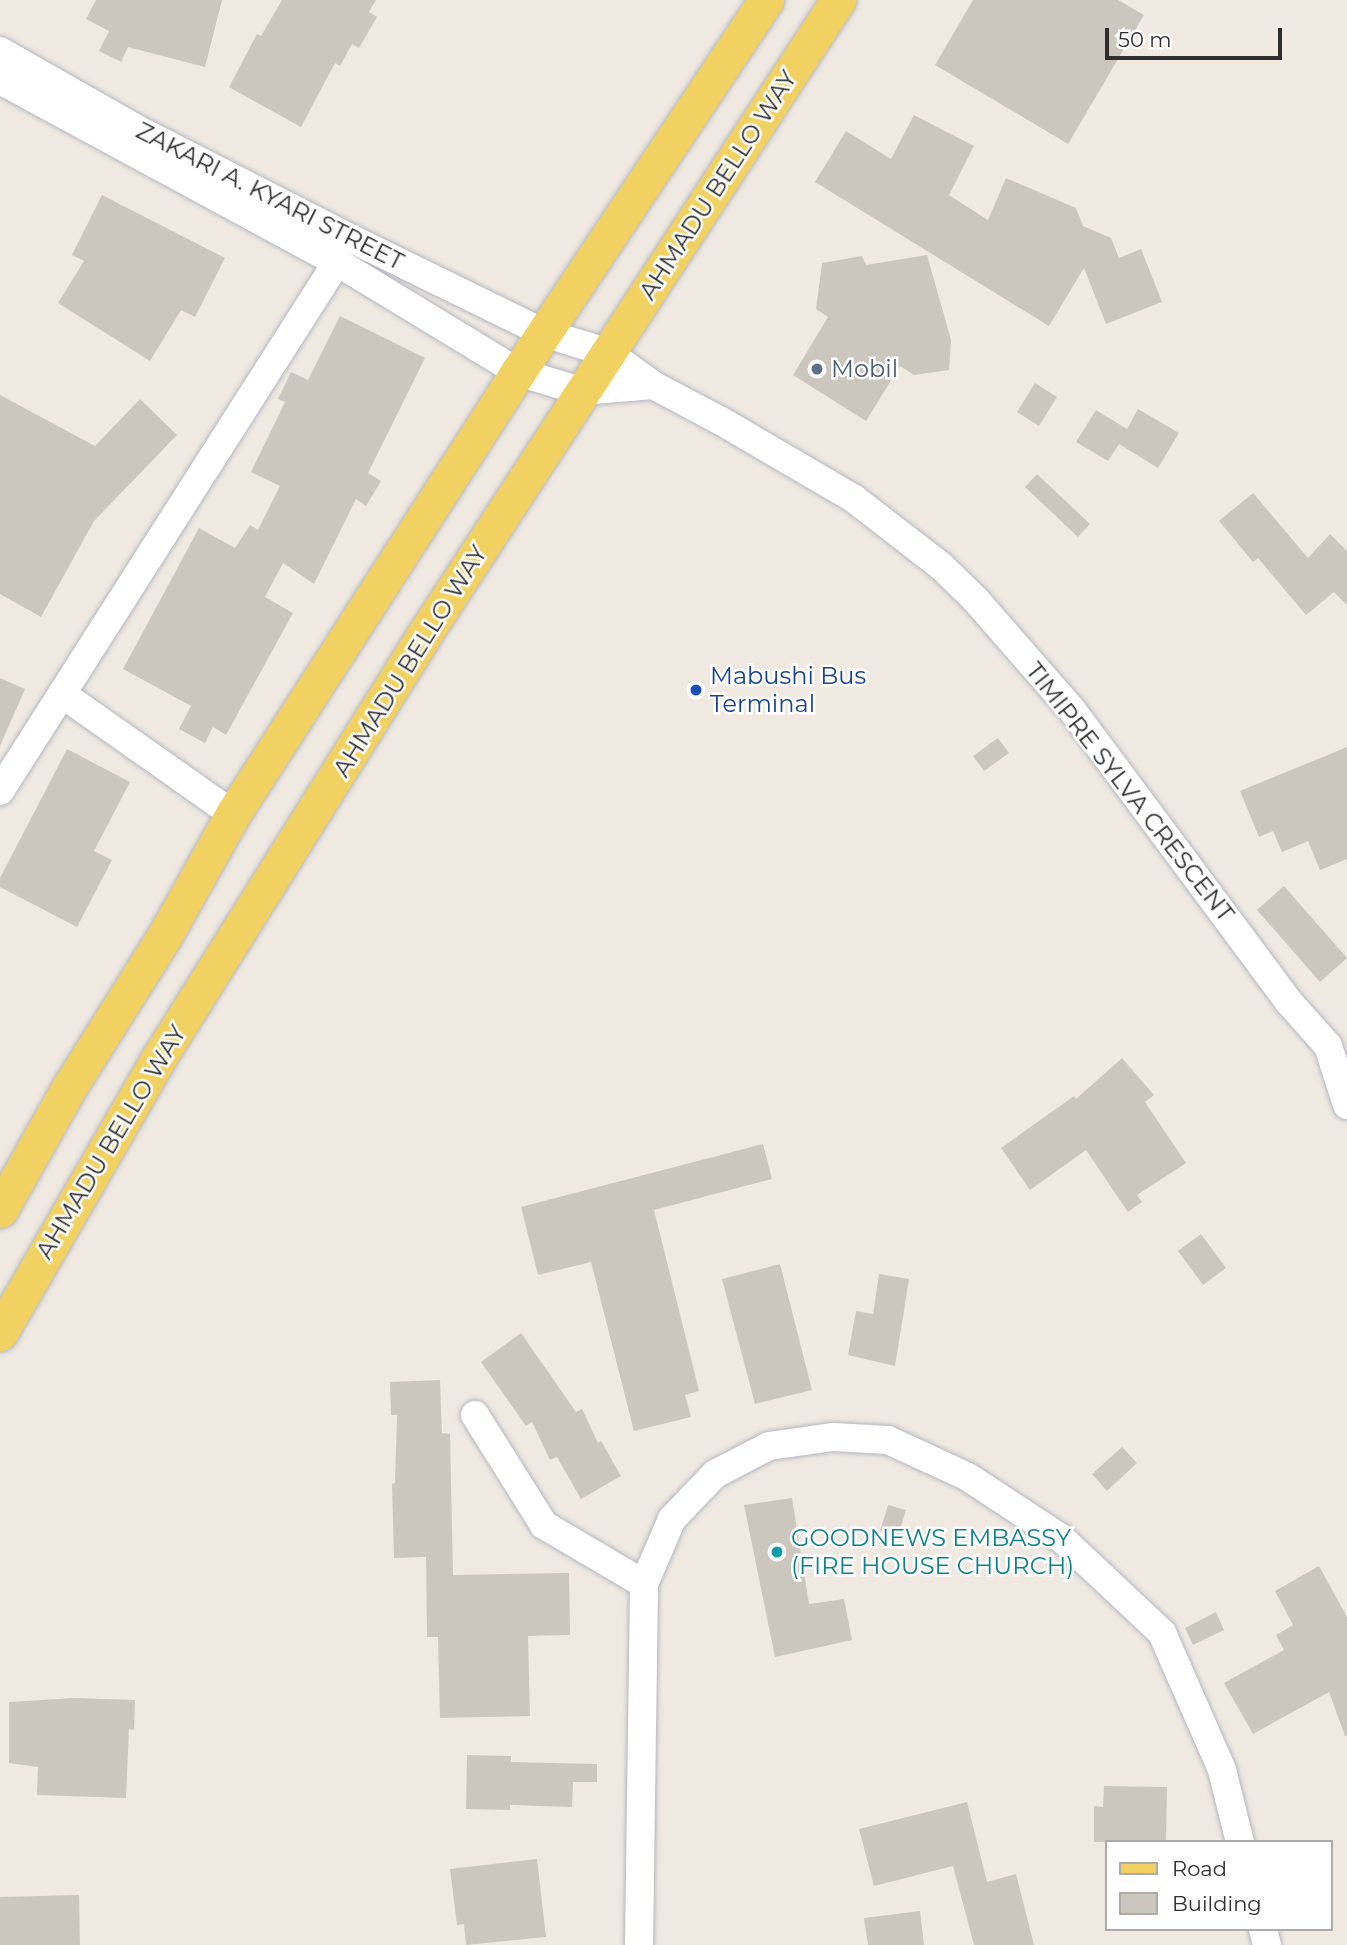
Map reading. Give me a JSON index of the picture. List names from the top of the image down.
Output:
{
  "streets": {
    "main road": ["AHMADU BELLO WAY"],
    "street": ["ZAKARI A. KYARI STREET", "TIMIPRE SYLVA CRESCENT"]
  },
  "crossings": [
    ["AHMADU BELLO WAY", "TIMIPRE SYLVA CRESCENT"],
    ["ZAKARI A. KYARI STREET", "TIMIPRE SYLVA CRESCENT"]
  ],
  "places": ["Mobil", "Mabushi Bus Terminal", "GOODNEWS EMBASSY (FIRE HOUSE CHURCH)"],
  "legend": ["Road", "Building"],
  "scale_bar": "50 m"
}
